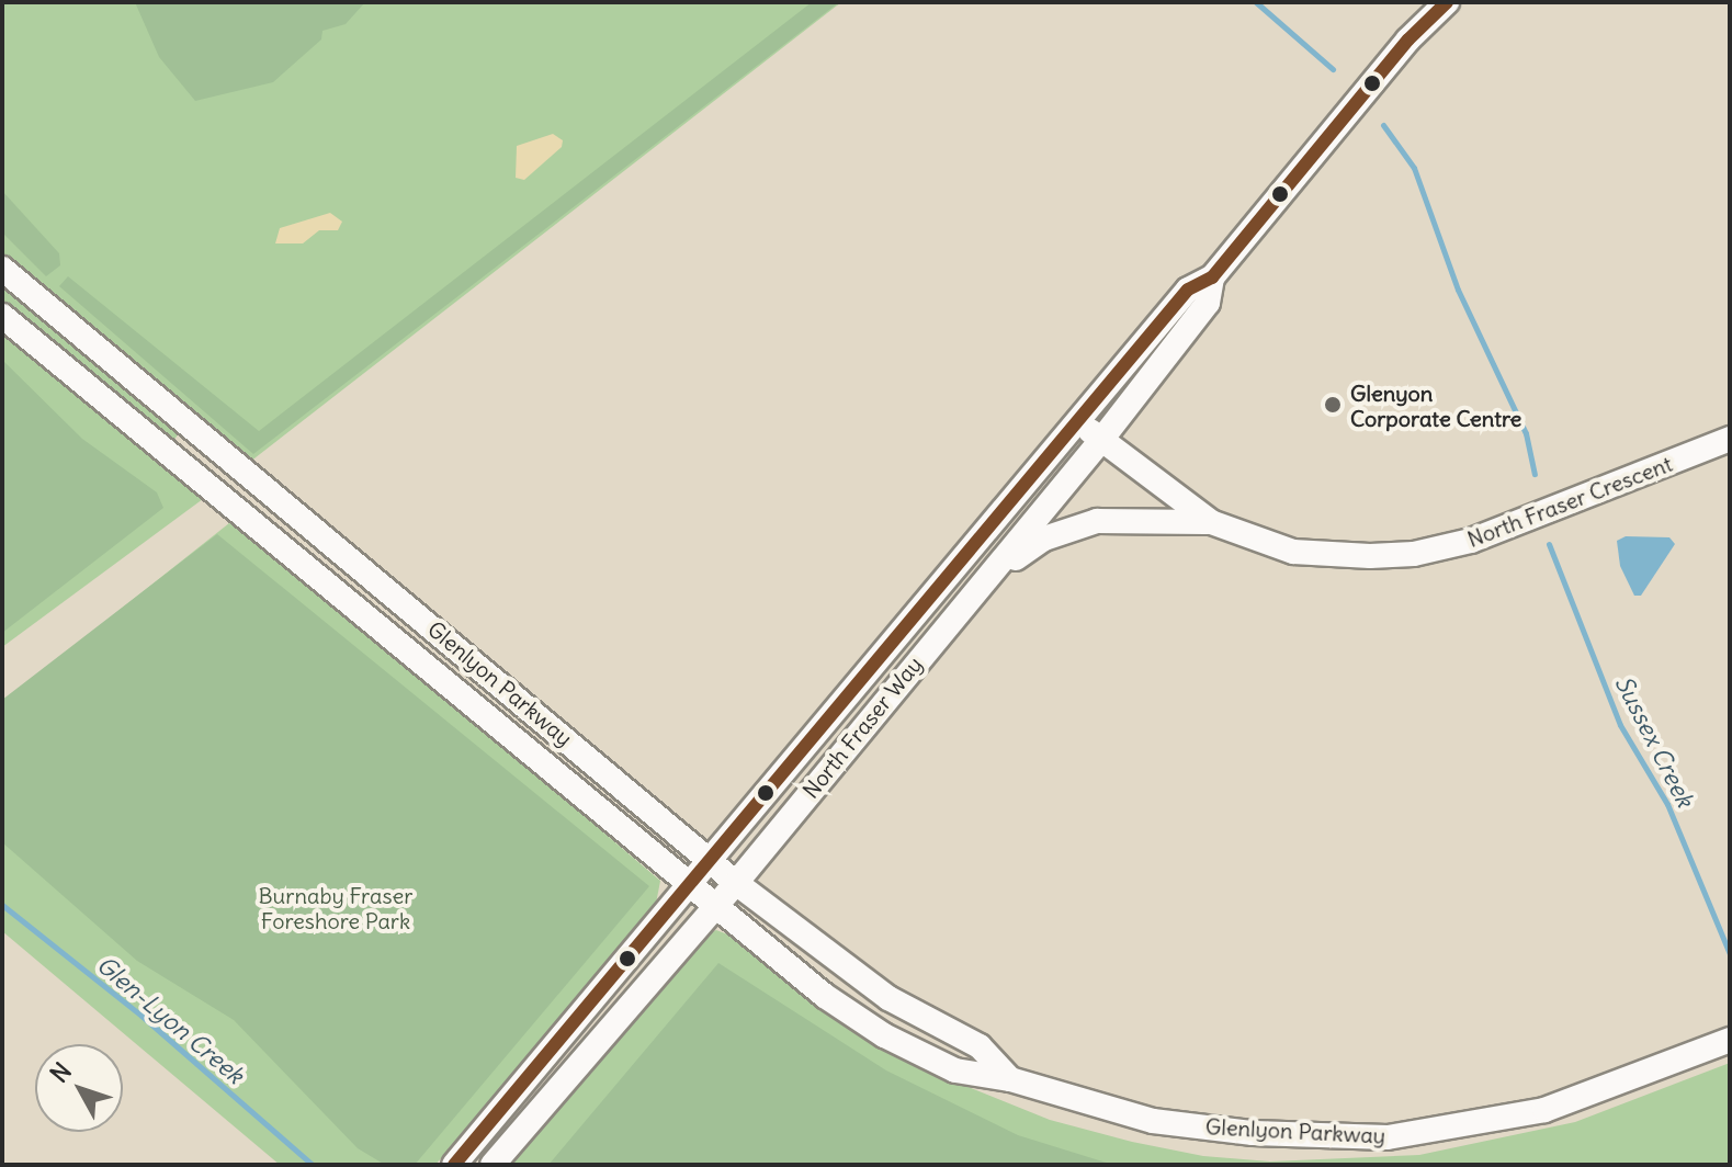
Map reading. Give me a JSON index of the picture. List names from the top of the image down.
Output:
{
  "streets": {
    "street": ["North Fraser Crescent", "Glenlyon Parkway", "North Fraser Way"]
  },
  "crossings": [
    ["North Fraser Crescent", "North Fraser Way"],
    ["Glenlyon Parkway", "North Fraser Way"]
  ],
  "water": ["Sussex Creek", "Glen-Lyon Creek"],
  "parks": ["Burnaby Fraser Foreshore Park"],
  "places": ["Glenyon Corporate Centre"],
  "north": "top left"
}
